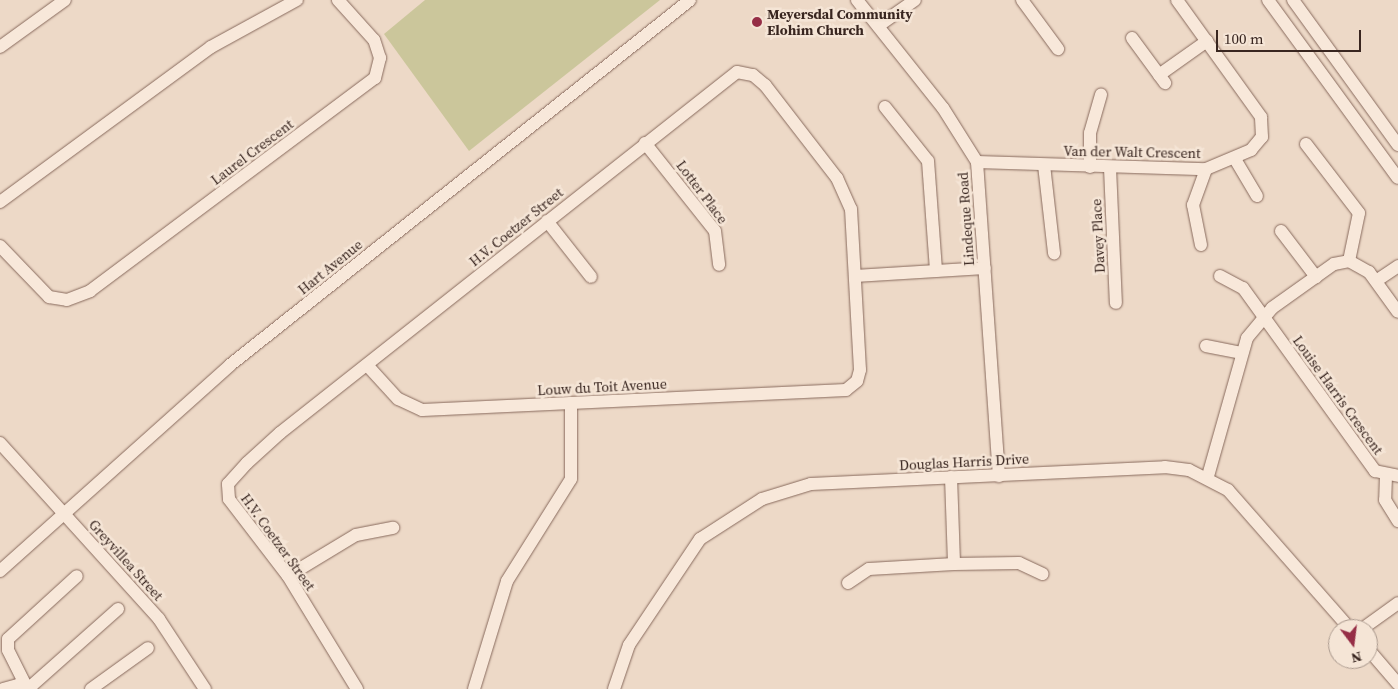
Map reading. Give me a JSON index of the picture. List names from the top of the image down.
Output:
{
  "streets": {
    "street": [
      "Laurel Crescent",
      "Van der Walt Crescent",
      "Lotter Place",
      "Lindeque Road",
      "H.V. Coetzer Street",
      "Davey Place",
      "Hart Avenue",
      "Louw du Toit Avenue",
      "Louise Harris Crescent",
      "Douglas Harris Drive",
      "Greyvillea Street"
    ]
  },
  "crossings": [
    ["Van der Walt Crescent", "Lindeque Road"],
    ["Van der Walt Crescent", "Davey Place"],
    ["Lotter Place", "H.V. Coetzer Street"],
    ["Lindeque Road", "Douglas Harris Drive"],
    ["H.V. Coetzer Street", "Louw du Toit Avenue"],
    ["Hart Avenue", "Greyvillea Street"]
  ],
  "places": ["Meyersdal Community Elohim Church"],
  "scale_bar": "100 m",
  "north": "bottom"
}
